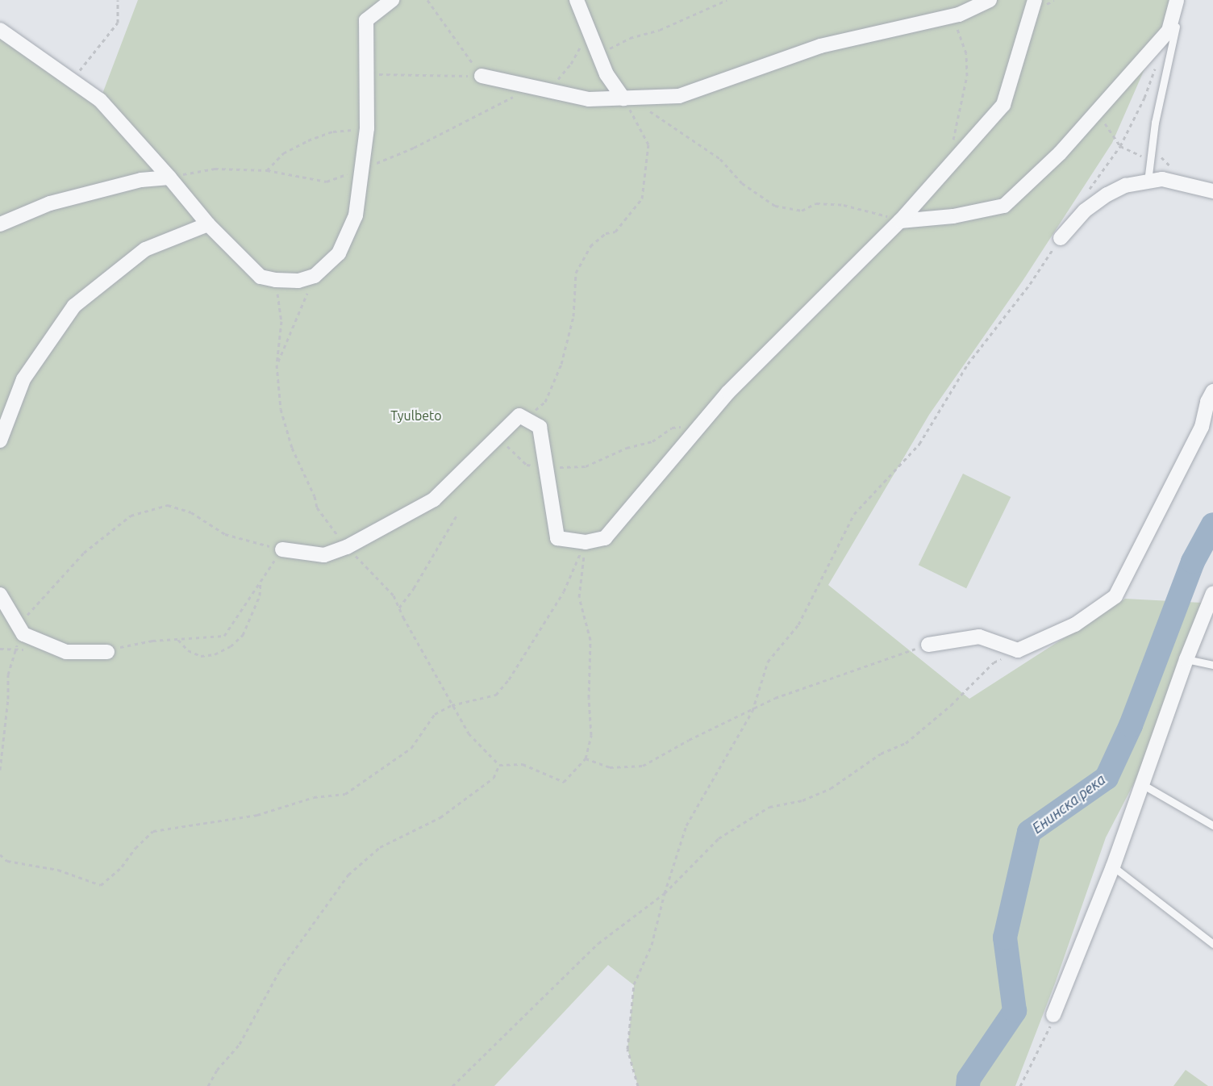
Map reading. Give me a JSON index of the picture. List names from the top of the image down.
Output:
{
  "water": ["Енинска река"],
  "parks": ["Tyulbeto"]
}
